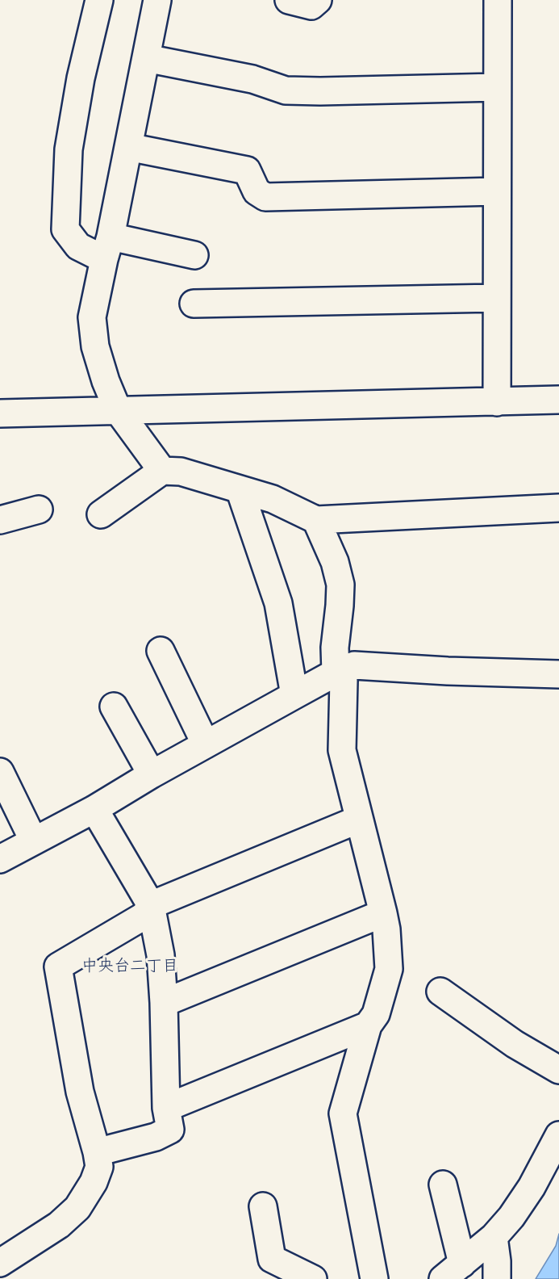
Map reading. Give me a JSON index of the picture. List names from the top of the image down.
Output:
{
  "districts": ["中央台二丁目"]
}
